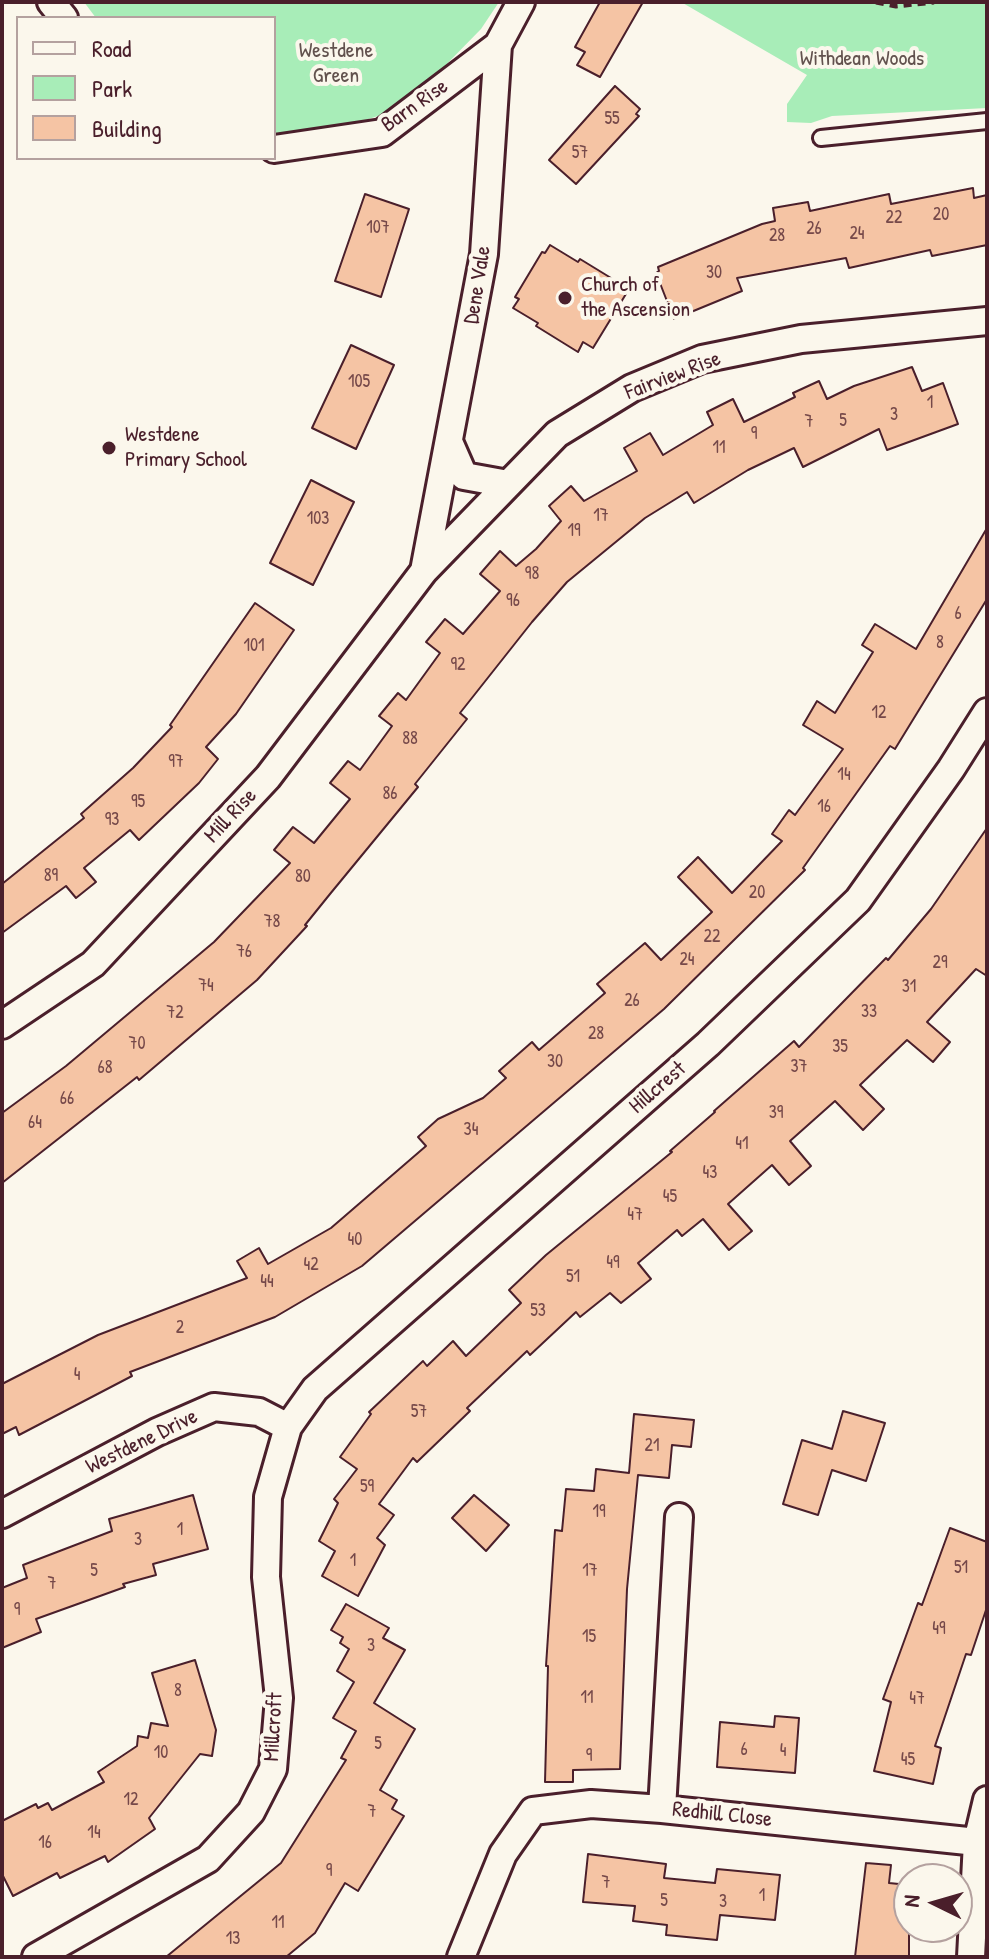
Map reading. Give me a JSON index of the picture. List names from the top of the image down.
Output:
{
  "streets": {
    "street": [
      "Barn Rise",
      "Dene Vale",
      "Fairview Rise",
      "Mill Rise",
      "Hillcrest",
      "Westdene Drive",
      "Millcroft",
      "Redhill Close"
    ]
  },
  "crossings": [
    ["Barn Rise", "Dene Vale"],
    ["Dene Vale", "Fairview Rise"],
    ["Dene Vale", "Mill Rise"],
    ["Fairview Rise", "Mill Rise"],
    ["Hillcrest", "Westdene Drive"],
    ["Hillcrest", "Millcroft"],
    ["Westdene Drive", "Millcroft"]
  ],
  "parks": ["Westdene Green", "Withdean Woods"],
  "places": ["Church of the Ascension", "Westdene Primary School"],
  "house_numbers": [
    "55",
    "57",
    "20",
    "22",
    "107",
    "26",
    "24",
    "28",
    "30",
    "105",
    "1",
    "3",
    "5",
    "7",
    "9",
    "11",
    "17",
    "103",
    "19",
    "98",
    "96",
    "6",
    "8",
    "101",
    "92",
    "12",
    "88",
    "97",
    "14",
    "86",
    "95",
    "16",
    "93",
    "89",
    "80",
    "20",
    "78",
    "22",
    "76",
    "24",
    "29",
    "74",
    "31",
    "26",
    "33",
    "72",
    "28",
    "70",
    "35",
    "30",
    "37",
    "68",
    "66",
    "39",
    "64",
    "34",
    "41",
    "43",
    "45",
    "47",
    "40",
    "49",
    "42",
    "51",
    "44",
    "53",
    "2",
    "4",
    "57",
    "21",
    "59",
    "19",
    "1",
    "3",
    "1",
    "51",
    "5",
    "17",
    "7",
    "9",
    "49",
    "15",
    "3",
    "8",
    "11",
    "47",
    "5",
    "6",
    "4",
    "10",
    "9",
    "45",
    "12",
    "7",
    "14",
    "16",
    "9",
    "7",
    "1",
    "5",
    "3",
    "11",
    "13"
  ],
  "legend": ["Road", "Park", "Building"],
  "north": "left"
}
